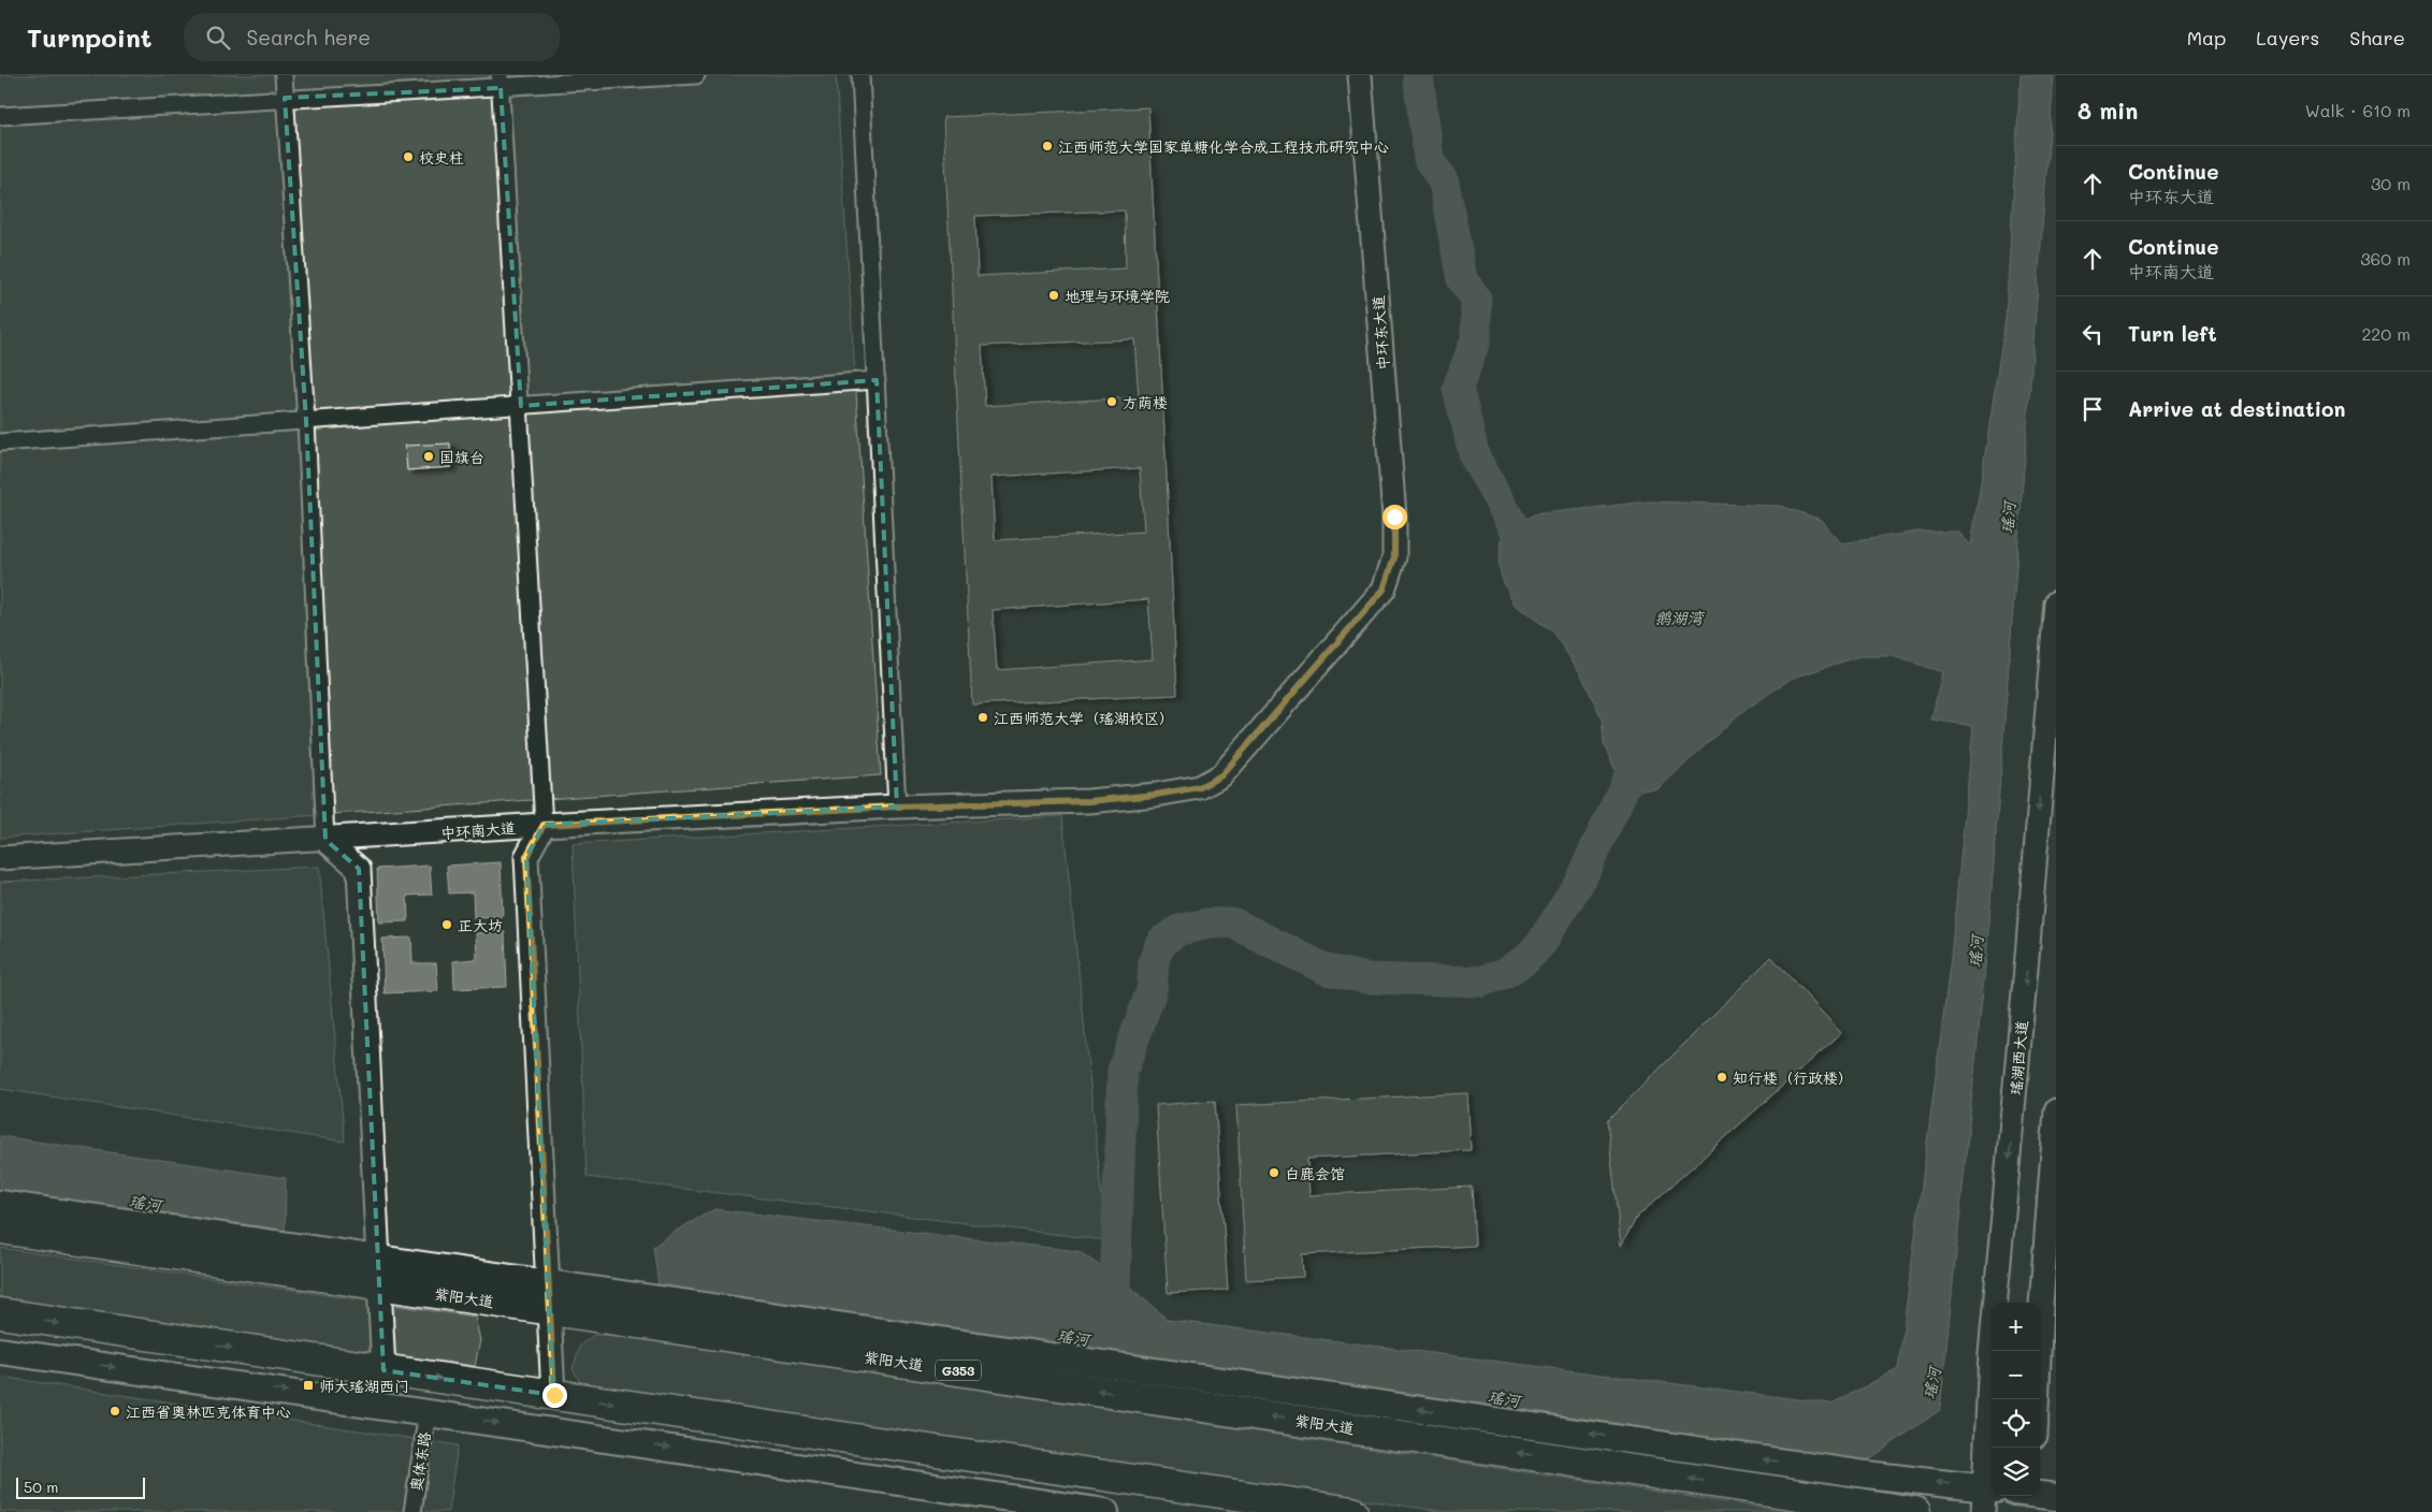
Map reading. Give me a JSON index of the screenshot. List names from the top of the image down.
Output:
{
  "streets": {
    "highway": ["紫阳大道", "G353"],
    "street": [
      "中环东大道",
      "中环南大道",
      "瑶湖西大道",
      "奥体东路"
    ]
  },
  "crossings": [
    ["中环东大道", "中环南大道"]
  ],
  "water": ["瑶河", "鹅湖湾"],
  "places": {
    "other": [
      "江西师范大学国家单糖化学合成工程技术研究中心",
      "校史柱",
      "地理与环境学院",
      "方荫楼",
      "国旗台",
      "江西师范大学（瑶湖校区）",
      "正大坊",
      "知行楼（行政楼）",
      "白鹿会馆",
      "江西省奥林匹克体育中心"
    ],
    "transit": ["师大瑶湖西门"]
  },
  "scale_bar": "50 m",
  "page": {
    "header": "Turnpoint",
    "search": "Search here",
    "nav": ["Map", "Layers", "Share"],
    "heading": ["8 min", "Walk · 610 m"],
    "list": [
      ["Continue", "中环东大道", "30 m"],
      ["Continue", "中环南大道", "360 m"],
      ["Turn left", "220 m"],
      "Arrive at destination"
    ],
    "map_buttons": ["+", "−"],
    "scale": "50 m"
  }
}
